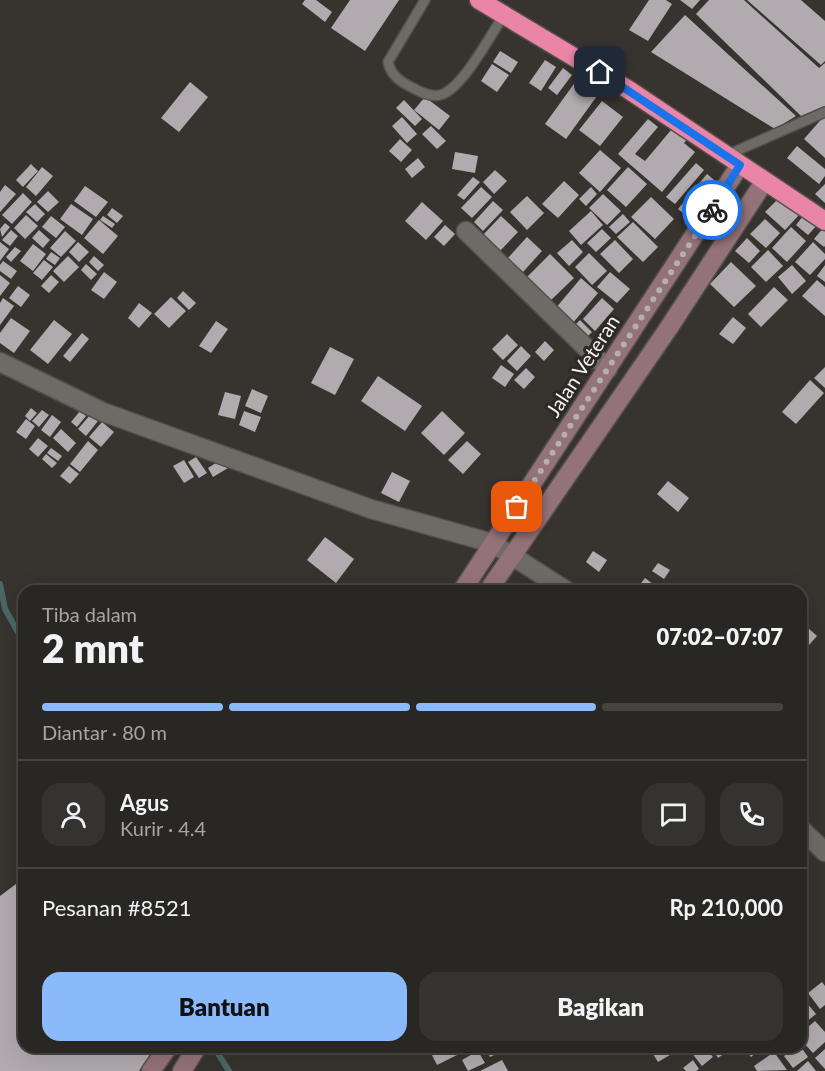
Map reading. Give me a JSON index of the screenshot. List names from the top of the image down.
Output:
{
  "streets": {
    "main road": ["Jalan Veteran"]
  },
  "page": {
    "heading": ["2 mnt", "Tiba dalam", "07:02–07:07"],
    "panel": [
      "Agus",
      "Kurir · 4.4",
      "Pesanan #8521",
      "Rp 210,000"
    ],
    "bar": "Diantar · 80 m",
    "buttons": ["Bantuan", "Bagikan"]
  }
}
